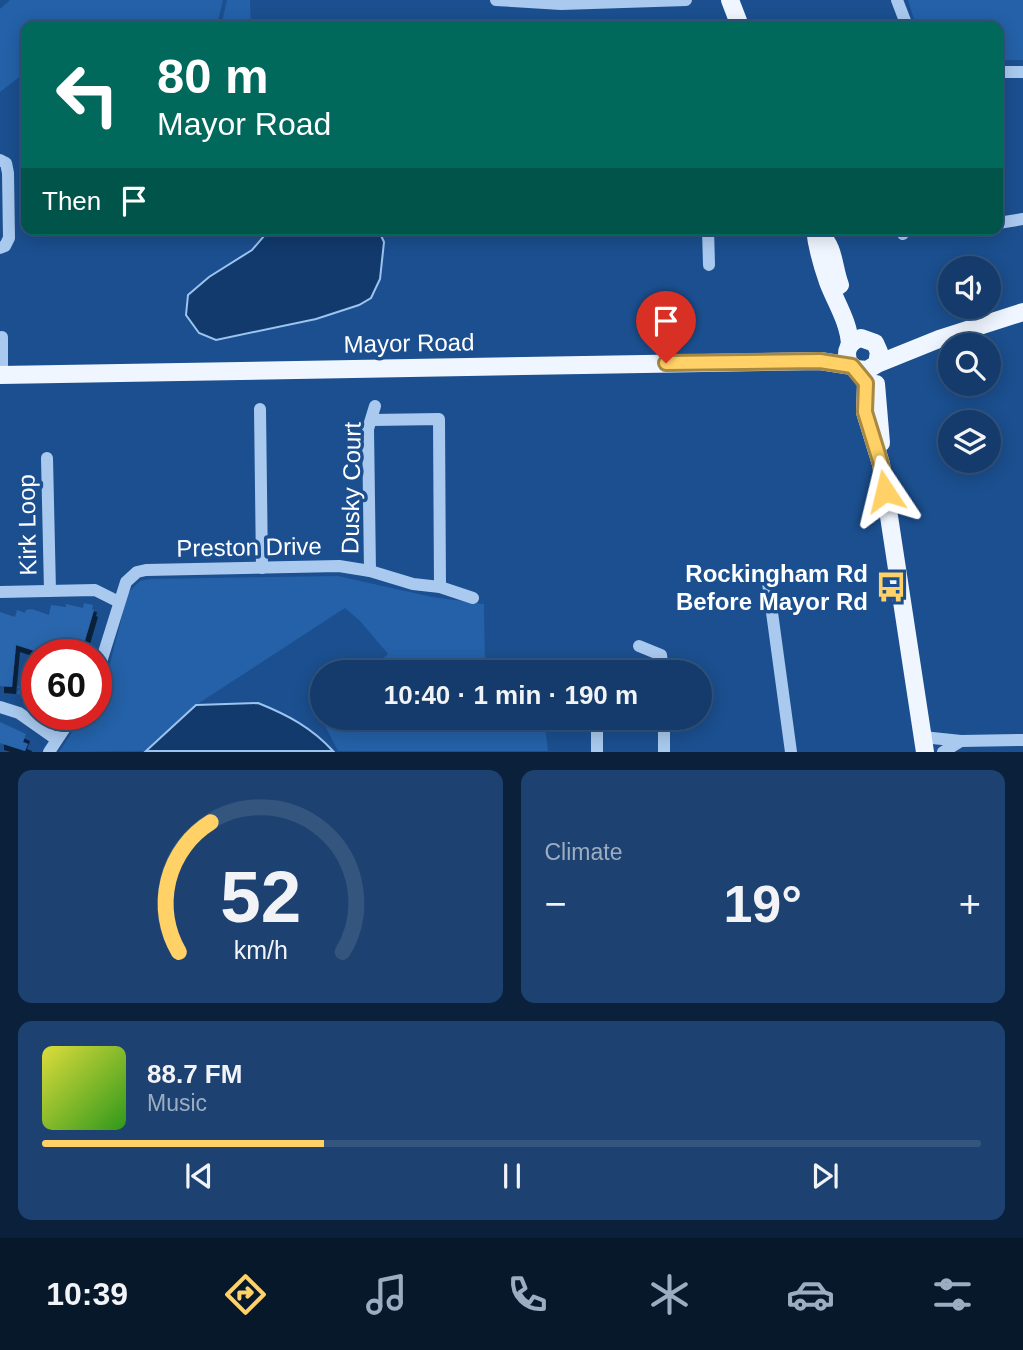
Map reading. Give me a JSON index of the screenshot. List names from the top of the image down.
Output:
{
  "streets": {
    "main road": ["Mayor Road"],
    "street": ["Dusky Court", "Kirk Loop", "Preston Drive"]
  },
  "crossings": [
    ["Dusky Court", "Preston Drive"]
  ],
  "places": {
    "bus stop": ["Rockingham Rd Before Mayor Rd"]
  },
  "page": {
    "turn": ["80 m", "Mayor Road"],
    "then": "Then",
    "limit": "60",
    "trip": "10:40 · 1 min · 190 m",
    "tile": "Climate",
    "heat": ["−", "19°", "+"],
    "song": ["88.7 FM", "Music"],
    "tabs": "10:39",
    "gauge": ["52", "km/h"]
  }
}
